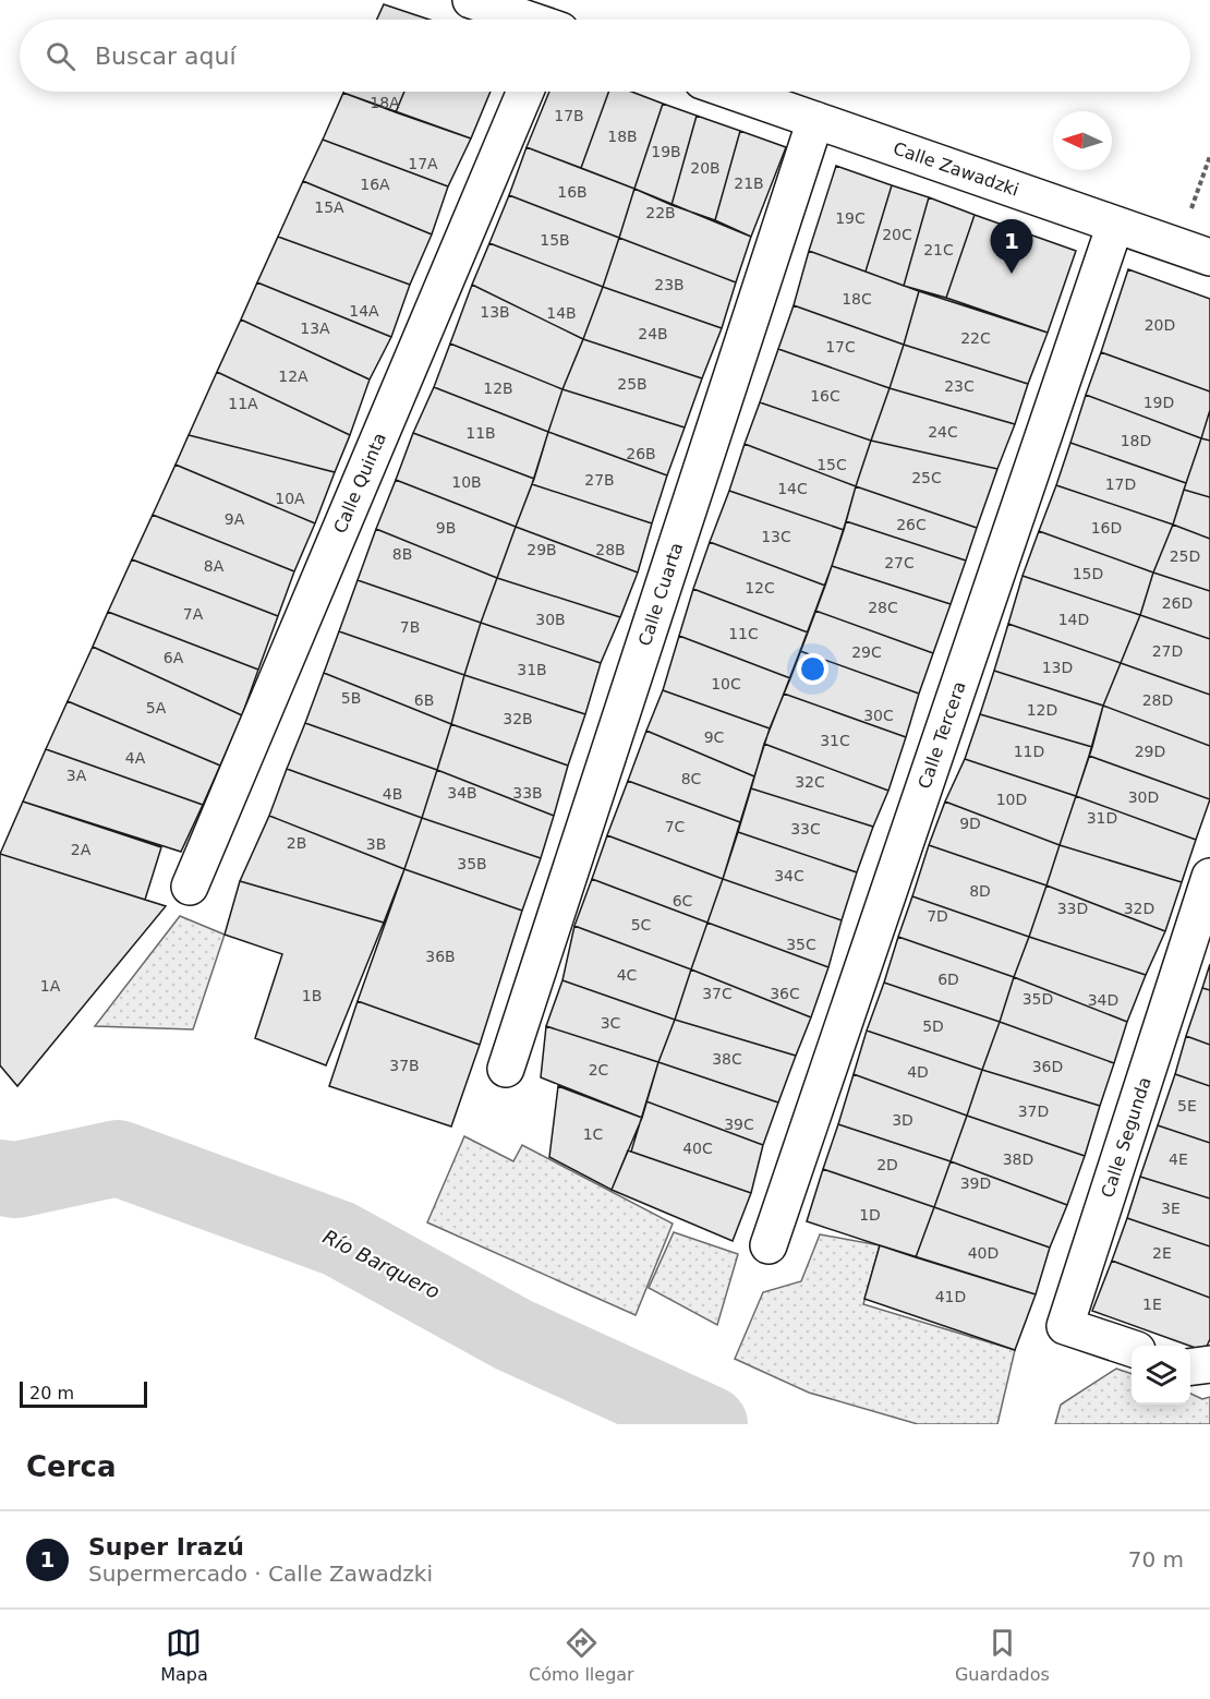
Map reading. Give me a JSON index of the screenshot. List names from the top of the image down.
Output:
{
  "streets": {
    "street": [
      "Calle Zawadzki",
      "Calle Quinta",
      "Calle Cuarta",
      "Calle Tercera",
      "Calle Segunda"
    ]
  },
  "crossings": [
    ["Calle Zawadzki", "Calle Cuarta"],
    ["Calle Zawadzki", "Calle Tercera"]
  ],
  "water": ["Río Barquero"],
  "house_numbers": [
    "18A",
    "17B",
    "18B",
    "19B",
    "17A",
    "20B",
    "21B",
    "16A",
    "16B",
    "15A",
    "22B",
    "19C",
    "20C",
    "15B",
    "21C",
    "23B",
    "18C",
    "14A",
    "13B",
    "14B",
    "20D",
    "13A",
    "24B",
    "22C",
    "17C",
    "12A",
    "25B",
    "23C",
    "12B",
    "16C",
    "19D",
    "11A",
    "24C",
    "11B",
    "18D",
    "26B",
    "15C",
    "25C",
    "27B",
    "10B",
    "17D",
    "14C",
    "10A",
    "9A",
    "26C",
    "9B",
    "16D",
    "13C",
    "29B",
    "28B",
    "8B",
    "25D",
    "27C",
    "8A",
    "15D",
    "12C",
    "26D",
    "28C",
    "7A",
    "30B",
    "14D",
    "7B",
    "11C",
    "27D",
    "29C",
    "6A",
    "13D",
    "31B",
    "10C",
    "5B",
    "6B",
    "28D",
    "5A",
    "12D",
    "30C",
    "32B",
    "9C",
    "31C",
    "11D",
    "29D",
    "4A",
    "3A",
    "8C",
    "32C",
    "34B",
    "33B",
    "4B",
    "30D",
    "10D",
    "31D",
    "9D",
    "7C",
    "33C",
    "2B",
    "3B",
    "2A",
    "35B",
    "34C",
    "8D",
    "6C",
    "33D",
    "32D",
    "7D",
    "5C",
    "35C",
    "36B",
    "4C",
    "6D",
    "1A",
    "37C",
    "36C",
    "1B",
    "35D",
    "34D",
    "3C",
    "5D",
    "38C",
    "37B",
    "36D",
    "2C",
    "4D",
    "5E",
    "37D",
    "3D",
    "39C",
    "1C",
    "40C",
    "38D",
    "4E",
    "2D",
    "39D",
    "3E",
    "1D",
    "40D",
    "2E",
    "41D",
    "1E"
  ],
  "scale_bar": "20 m",
  "north": "left",
  "page": {
    "search": "Buscar aquí",
    "pins": "1",
    "scale": "20 m",
    "heading": "Cerca",
    "list": [
      {
        "mark": "1",
        "name": "Super Irazú",
        "note": "Supermercado · Calle Zawadzki",
        "value": "70 m"
      }
    ],
    "nav": ["Mapa", "Cómo llegar", "Guardados"]
  }
}
